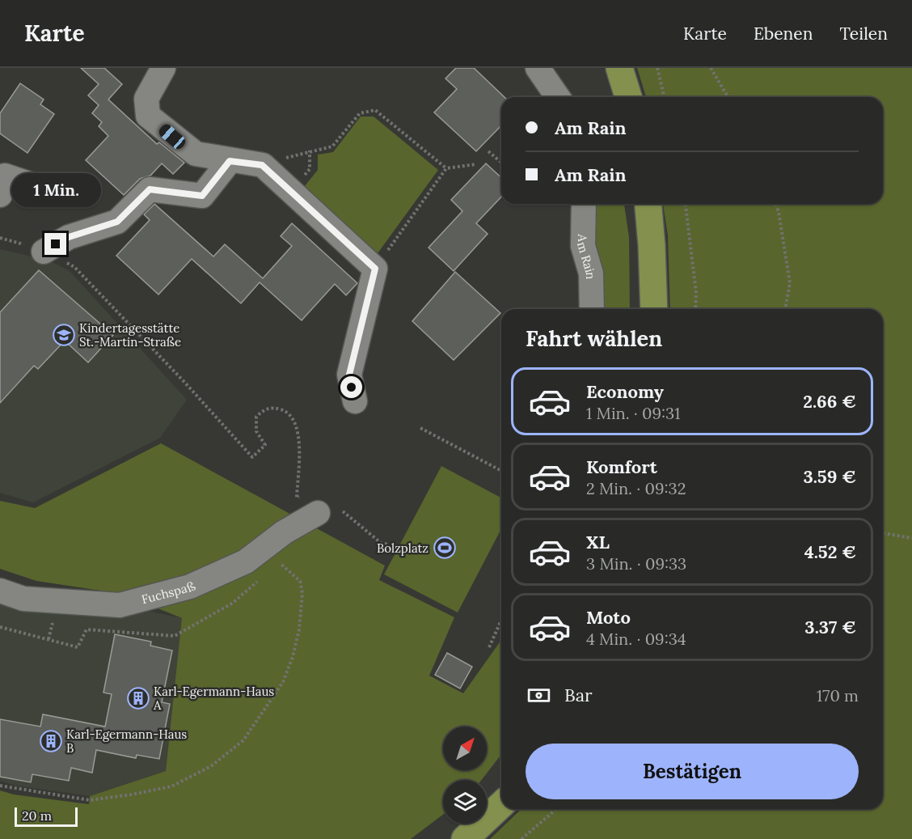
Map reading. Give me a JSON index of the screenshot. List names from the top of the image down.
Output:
{
  "streets": {
    "street": ["Am Rain", "Fuchspaß"]
  },
  "places": {
    "school or university": ["Kindertagesstätte St.-Martin-Straße"],
    "sports": ["Bolzplatz"],
    "building": ["Karl-Egermann-Haus A", "Karl-Egermann-Haus B"]
  },
  "scale_bar": "20 m",
  "north": "top right",
  "page": {
    "header": "Karte",
    "nav": ["Karte", "Ebenen", "Teilen"],
    "banner": ["Am Rain", "Am Rain"],
    "bubble": "1 Min.",
    "heading": "Fahrt wählen",
    "list": [
      {
        "name": "Economy",
        "note": "1 Min. · 09:31",
        "value": "2.66 €"
      },
      {
        "name": "Komfort",
        "note": "2 Min. · 09:32",
        "value": "3.59 €"
      },
      {
        "name": "XL",
        "note": "3 Min. · 09:33",
        "value": "4.52 €"
      },
      {
        "name": "Moto",
        "note": "4 Min. · 09:34",
        "value": "3.37 €"
      }
    ],
    "pay": ["Bar", "170 m"],
    "buttons": "Bestätigen",
    "scale": "20 m"
  }
}
